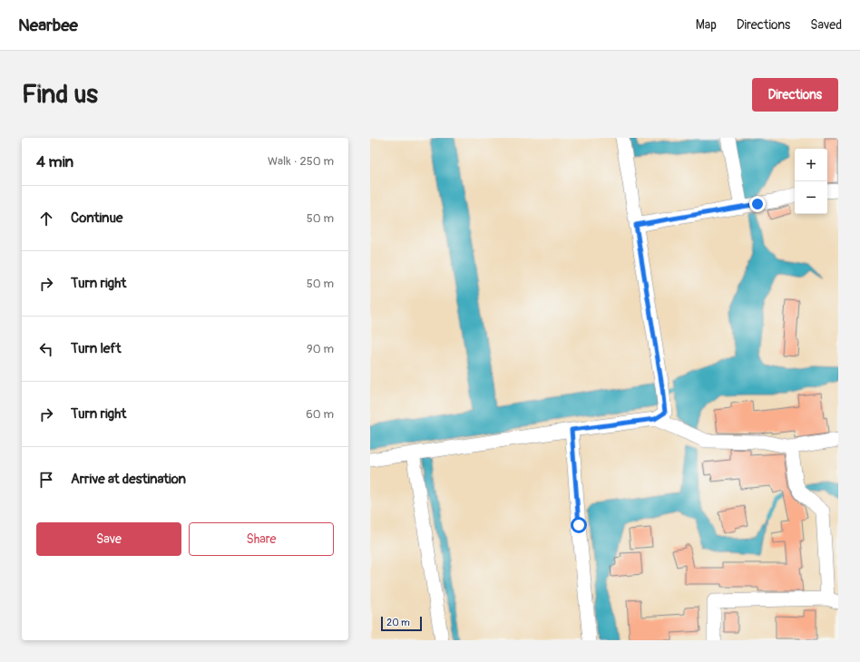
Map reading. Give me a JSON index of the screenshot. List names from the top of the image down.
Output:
{
  "scale_bar": "20 m",
  "page": {
    "header": "Nearbee",
    "nav": ["Map", "Directions", "Saved"],
    "buttons": [
      "Directions",
      ["Save", "Share"]
    ],
    "title": "Find us",
    "heading": ["4 min", "Walk · 250 m"],
    "map_buttons": ["+", "−"],
    "list": [
      ["Continue", "50 m"],
      ["Turn right", "50 m"],
      ["Turn left", "90 m"],
      ["Turn right", "60 m"],
      "Arrive at destination"
    ],
    "scale": "20 m"
  }
}
